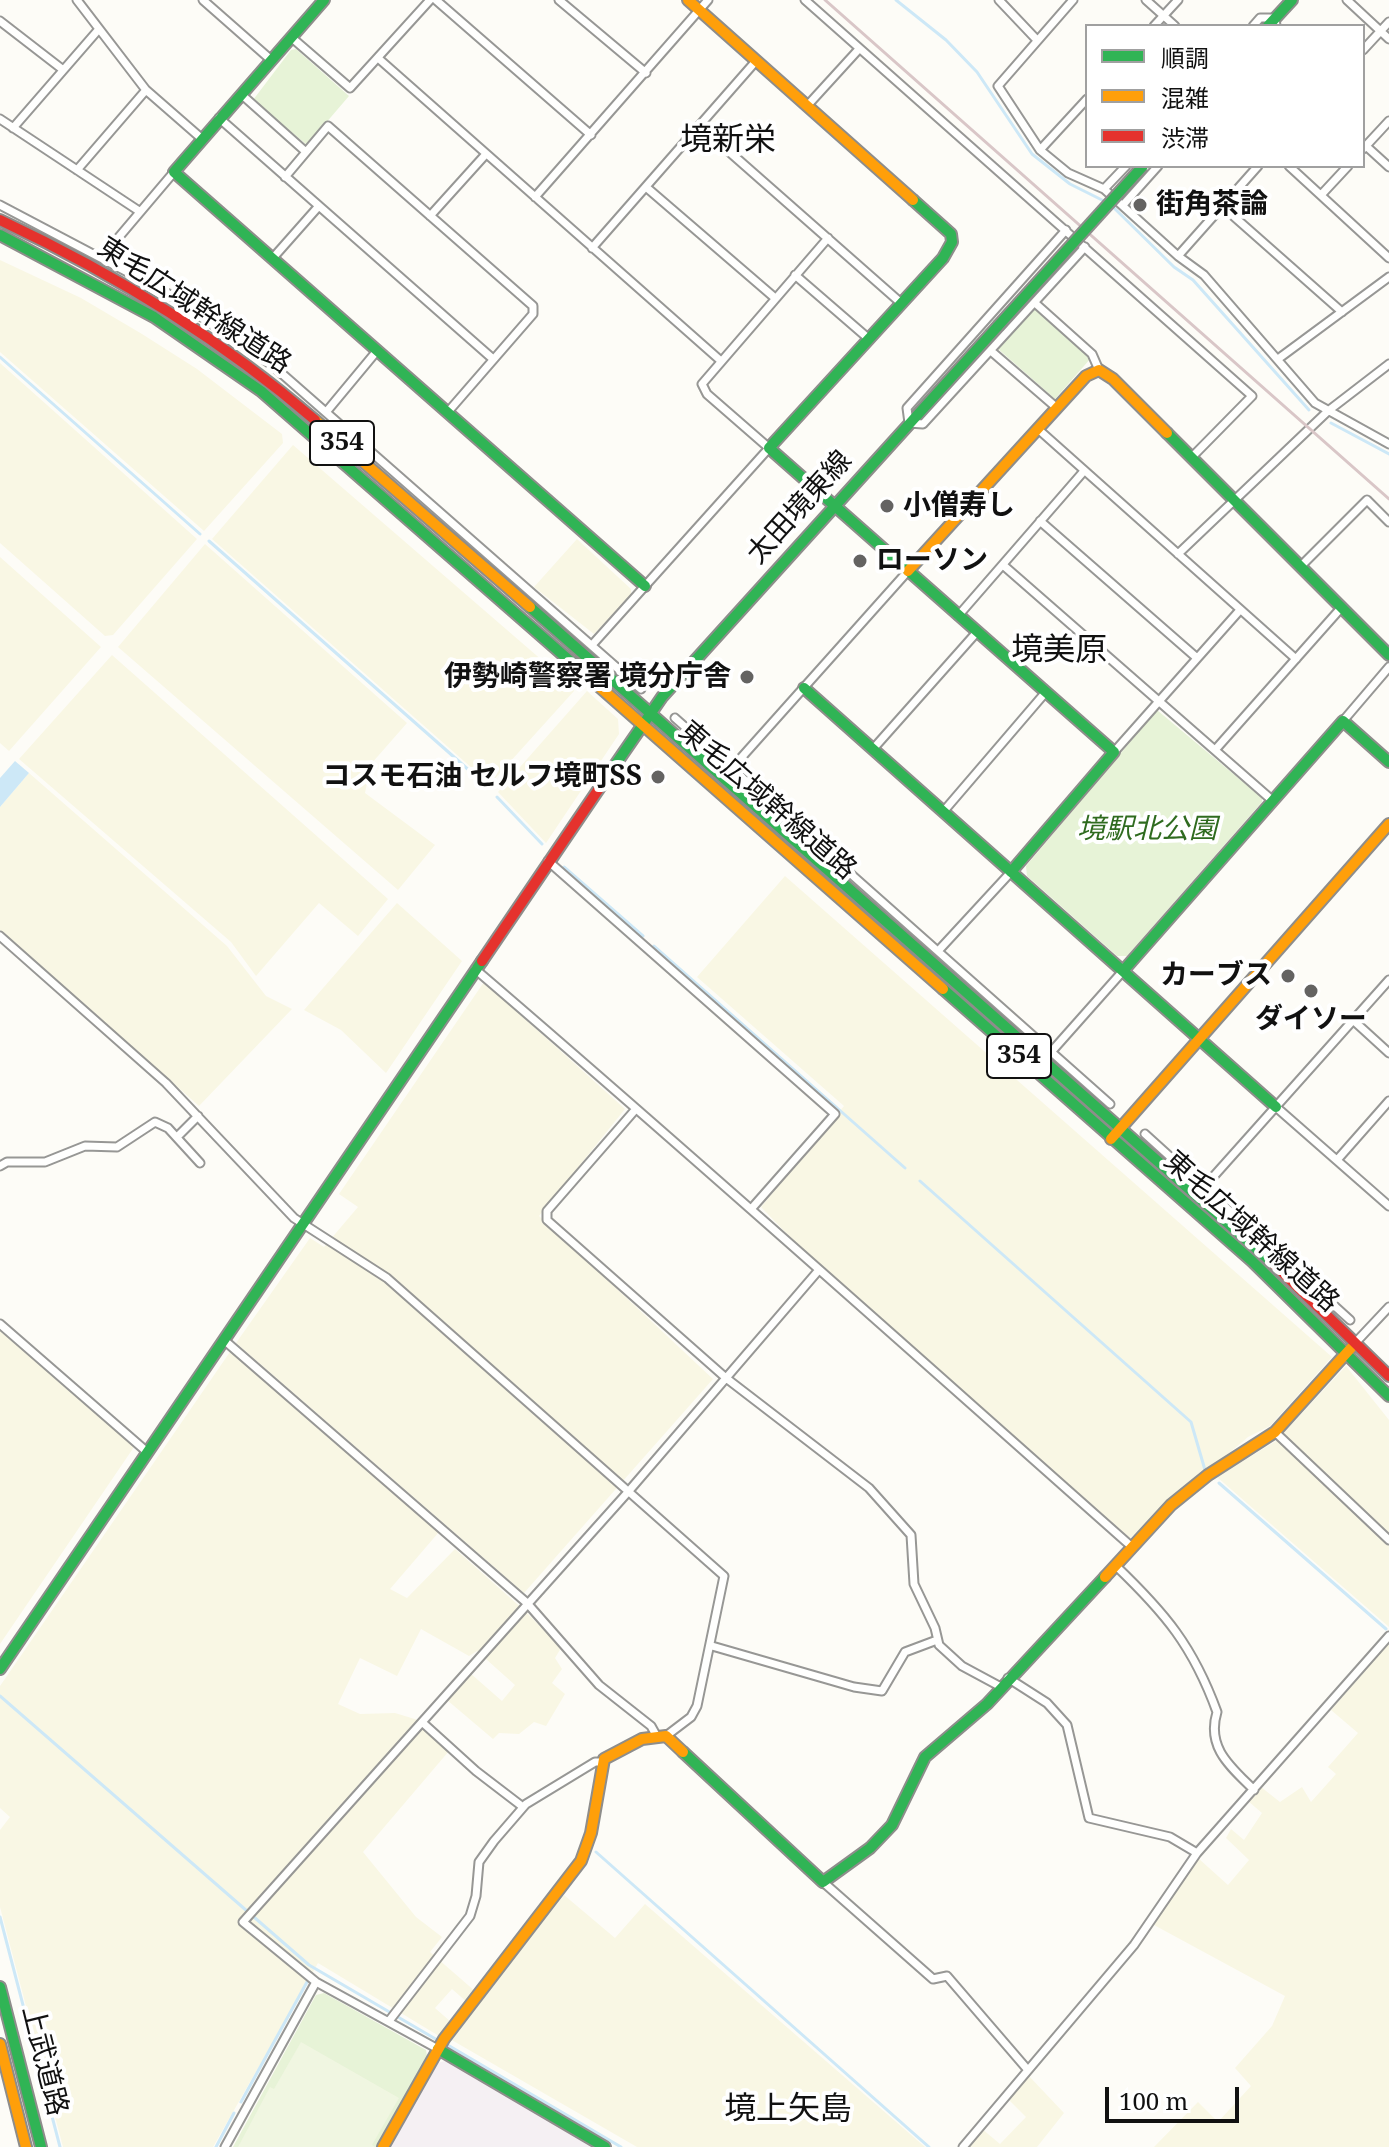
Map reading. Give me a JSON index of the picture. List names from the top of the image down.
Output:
{
  "streets": {
    "main road": [
      "東毛広域幹線道路",
      "354",
      "太田境東線",
      "上武道路"
    ]
  },
  "crossings": [
    ["東毛広域幹線道路", "太田境東線"]
  ],
  "districts": ["境新栄", "境美原", "境上矢島"],
  "parks": ["境駅北公園"],
  "places": [
    "街角茶論",
    "小僧寿し",
    "ローソン",
    "伊勢崎警察署 境分庁舎",
    "コスモ石油 セルフ境町SS",
    "カーブス",
    "ダイソー"
  ],
  "legend": ["順調", "混雑", "渋滞"],
  "scale_bar": "100 m"
}
